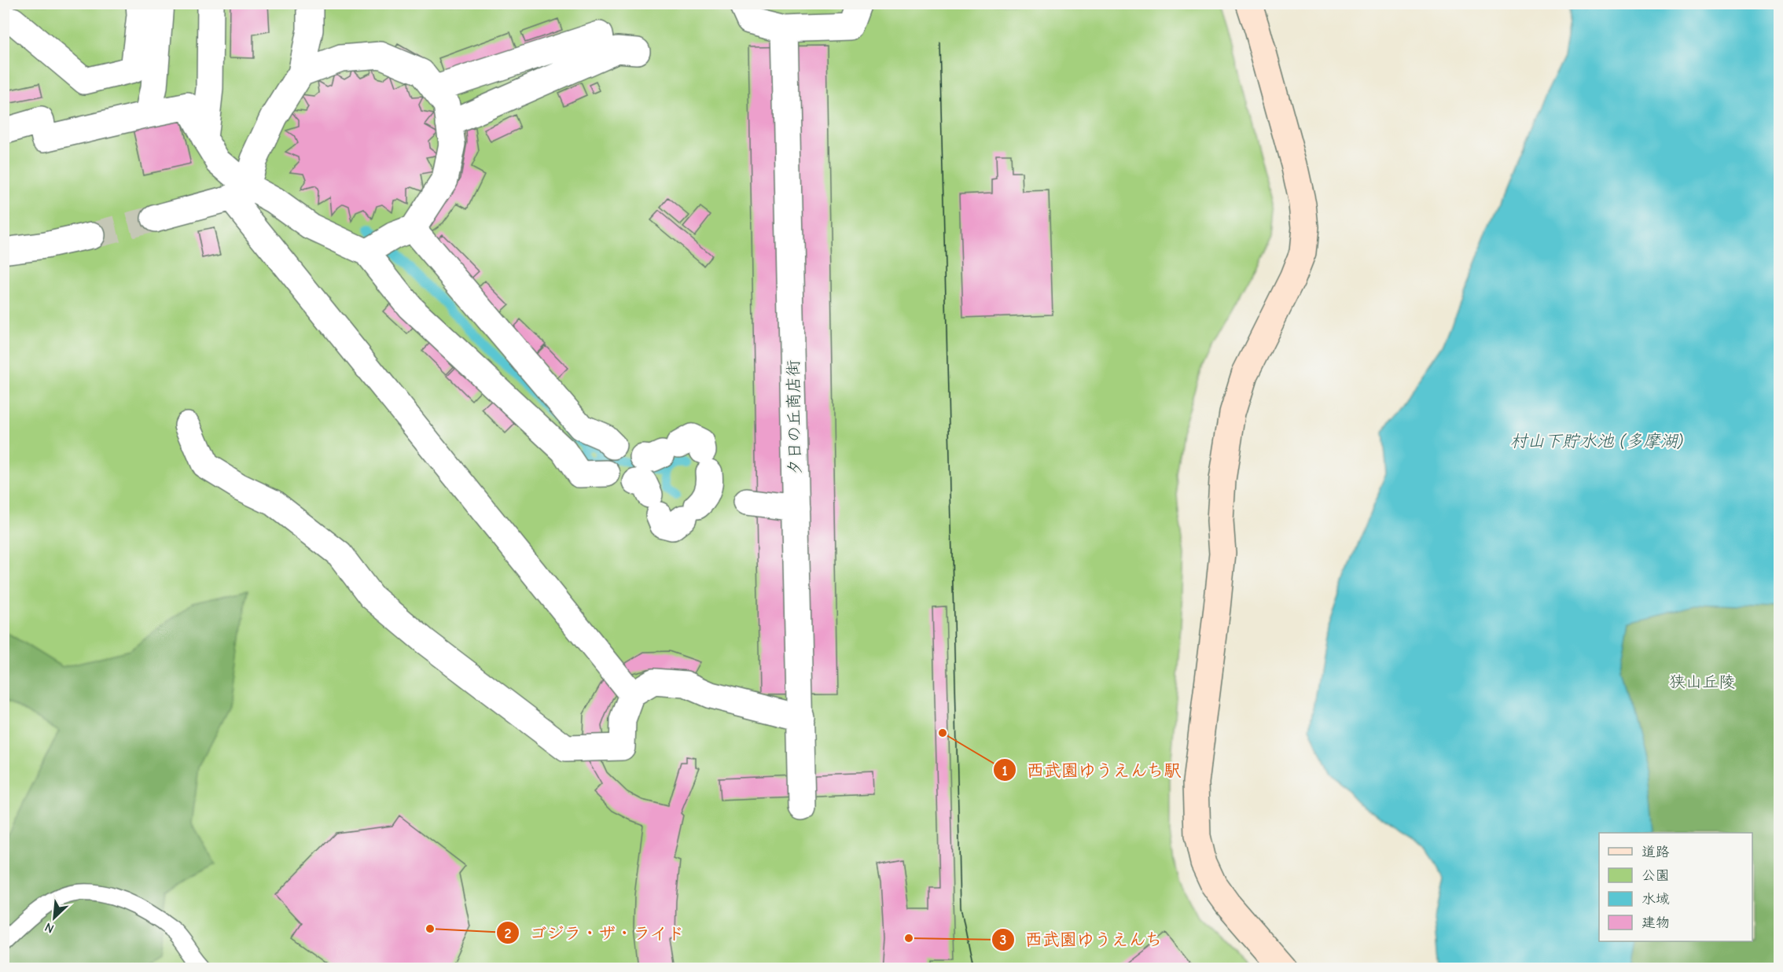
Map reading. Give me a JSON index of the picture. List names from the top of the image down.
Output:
{
  "streets": {
    "street": ["夕日の丘商店街"]
  },
  "water": ["村山下貯水池 (多摩湖)"],
  "parks": ["狭山丘陵"],
  "places": ["西武園ゆうえんち駅", "ゴジラ・ザ・ライド", "西武園ゆうえんち"],
  "legend": [
    "道路",
    "公園",
    "水域",
    "建物"
  ],
  "north": "bottom left"
}
